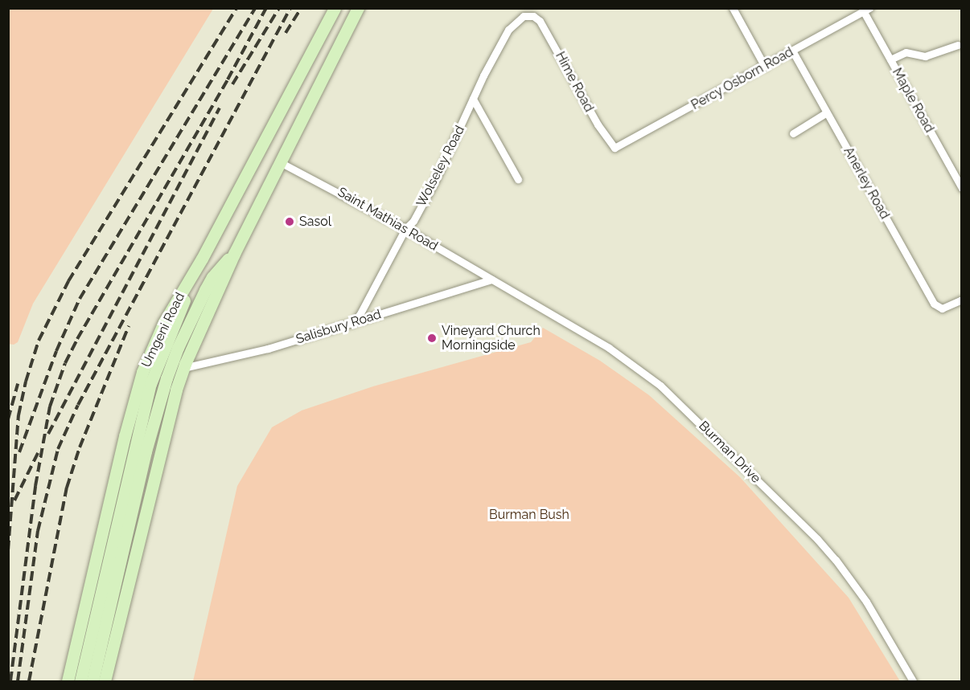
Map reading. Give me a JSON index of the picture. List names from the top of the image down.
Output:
{
  "streets": {
    "main road": ["Umgeni Road"],
    "street": [
      "Percy Osborn Road",
      "Hime Road",
      "Maple Road",
      "Wolseley Road",
      "Anerley Road",
      "Saint Mathias Road",
      "Salisbury Road",
      "Burman Drive"
    ]
  },
  "crossings": [
    ["Percy Osborn Road", "Hime Road"],
    ["Percy Osborn Road", "Maple Road"],
    ["Percy Osborn Road", "Anerley Road"],
    ["Hime Road", "Wolseley Road"],
    ["Wolseley Road", "Saint Mathias Road"],
    ["Wolseley Road", "Salisbury Road"],
    ["Saint Mathias Road", "Salisbury Road"],
    ["Saint Mathias Road", "Burman Drive"],
    ["Salisbury Road", "Burman Drive"]
  ],
  "parks": ["Burman Bush"],
  "places": ["Sasol", "Vineyard Church Morningside"]
}
